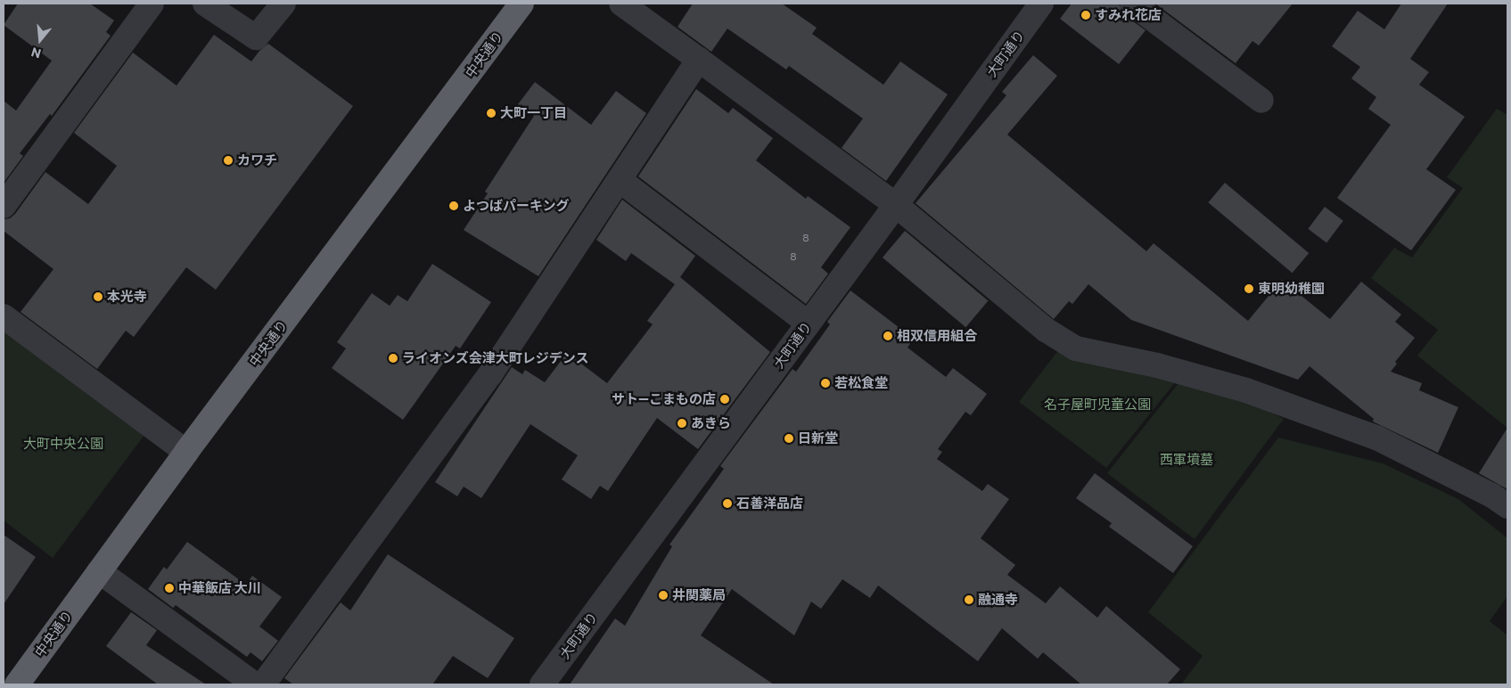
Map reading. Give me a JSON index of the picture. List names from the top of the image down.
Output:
{
  "streets": {
    "highway": ["中央通り"],
    "street": ["大町通り"]
  },
  "parks": ["名子屋町児童公園", "大町中央公園", "西軍墳墓"],
  "places": [
    "すみれ花店",
    "大町一丁目",
    "カワチ",
    "よつばパーキング",
    "東明幼稚園",
    "本光寺",
    "相双信用組合",
    "ライオンズ会津大町レジデンス",
    "若松食堂",
    "サト―こまもの店",
    "あきら",
    "日新堂",
    "石善洋品店",
    "中華飯店 大川",
    "井関薬局",
    "融通寺"
  ],
  "house_numbers": ["8", "8"],
  "north": "bottom"
}
